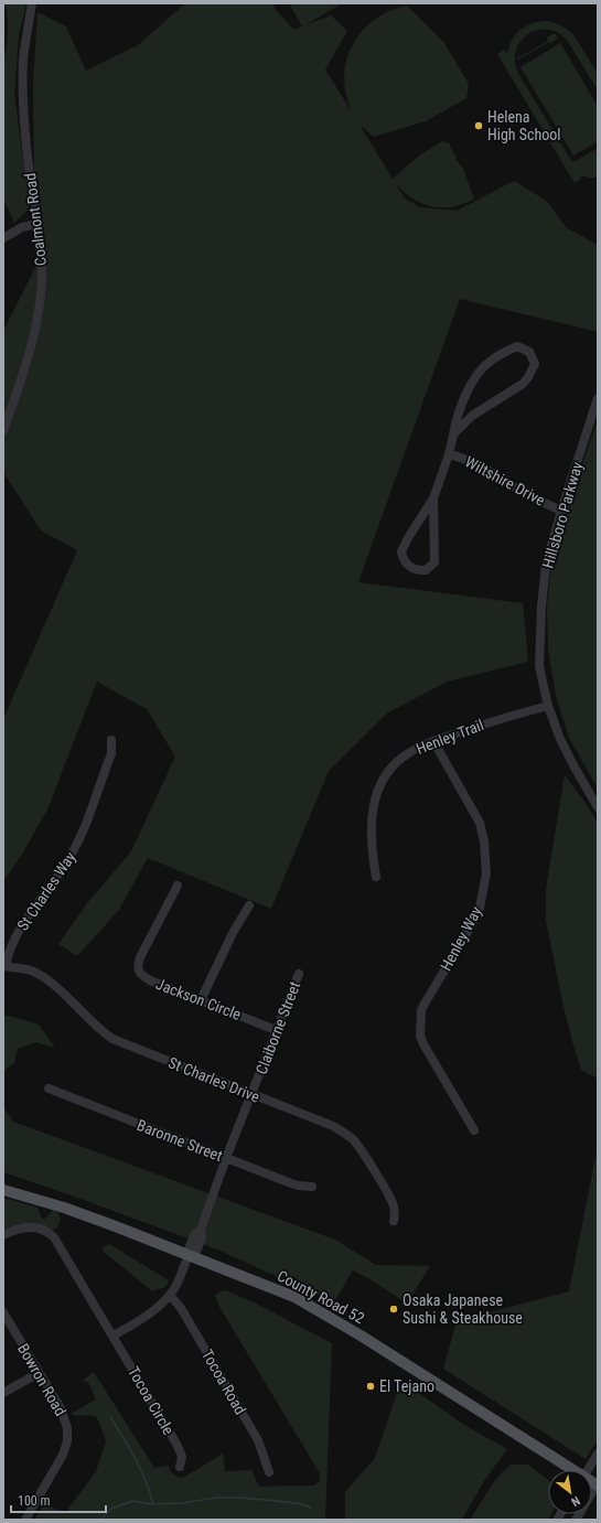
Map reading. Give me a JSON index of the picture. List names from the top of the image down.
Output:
{
  "streets": {
    "main road": ["County Road 52"],
    "street": [
      "Coalmont Road",
      "Wiltshire Drive",
      "Hillsboro Parkway",
      "Henley Trail",
      "St Charles Way",
      "Henley Way",
      "Jackson Circle",
      "Claiborne Street",
      "St Charles Drive",
      "Baronne Street",
      "Bowron Road",
      "Tocoa Road",
      "Tocoa Circle"
    ]
  },
  "crossings": [
    ["Wiltshire Drive", "Hillsboro Parkway"],
    ["Hillsboro Parkway", "Henley Trail"],
    ["Henley Trail", "Henley Way"],
    ["St Charles Way", "St Charles Drive"],
    ["Jackson Circle", "Claiborne Street"],
    ["Claiborne Street", "St Charles Drive"],
    ["Claiborne Street", "Baronne Street"],
    ["Claiborne Street", "County Road 52"],
    ["Claiborne Street", "Tocoa Road"],
    ["Claiborne Street", "Tocoa Circle"]
  ],
  "places": ["Helena High School", "Osaka Japanese Sushi & Steakhouse", "El Tejano"],
  "scale_bar": "100 m",
  "north": "bottom right"
}
